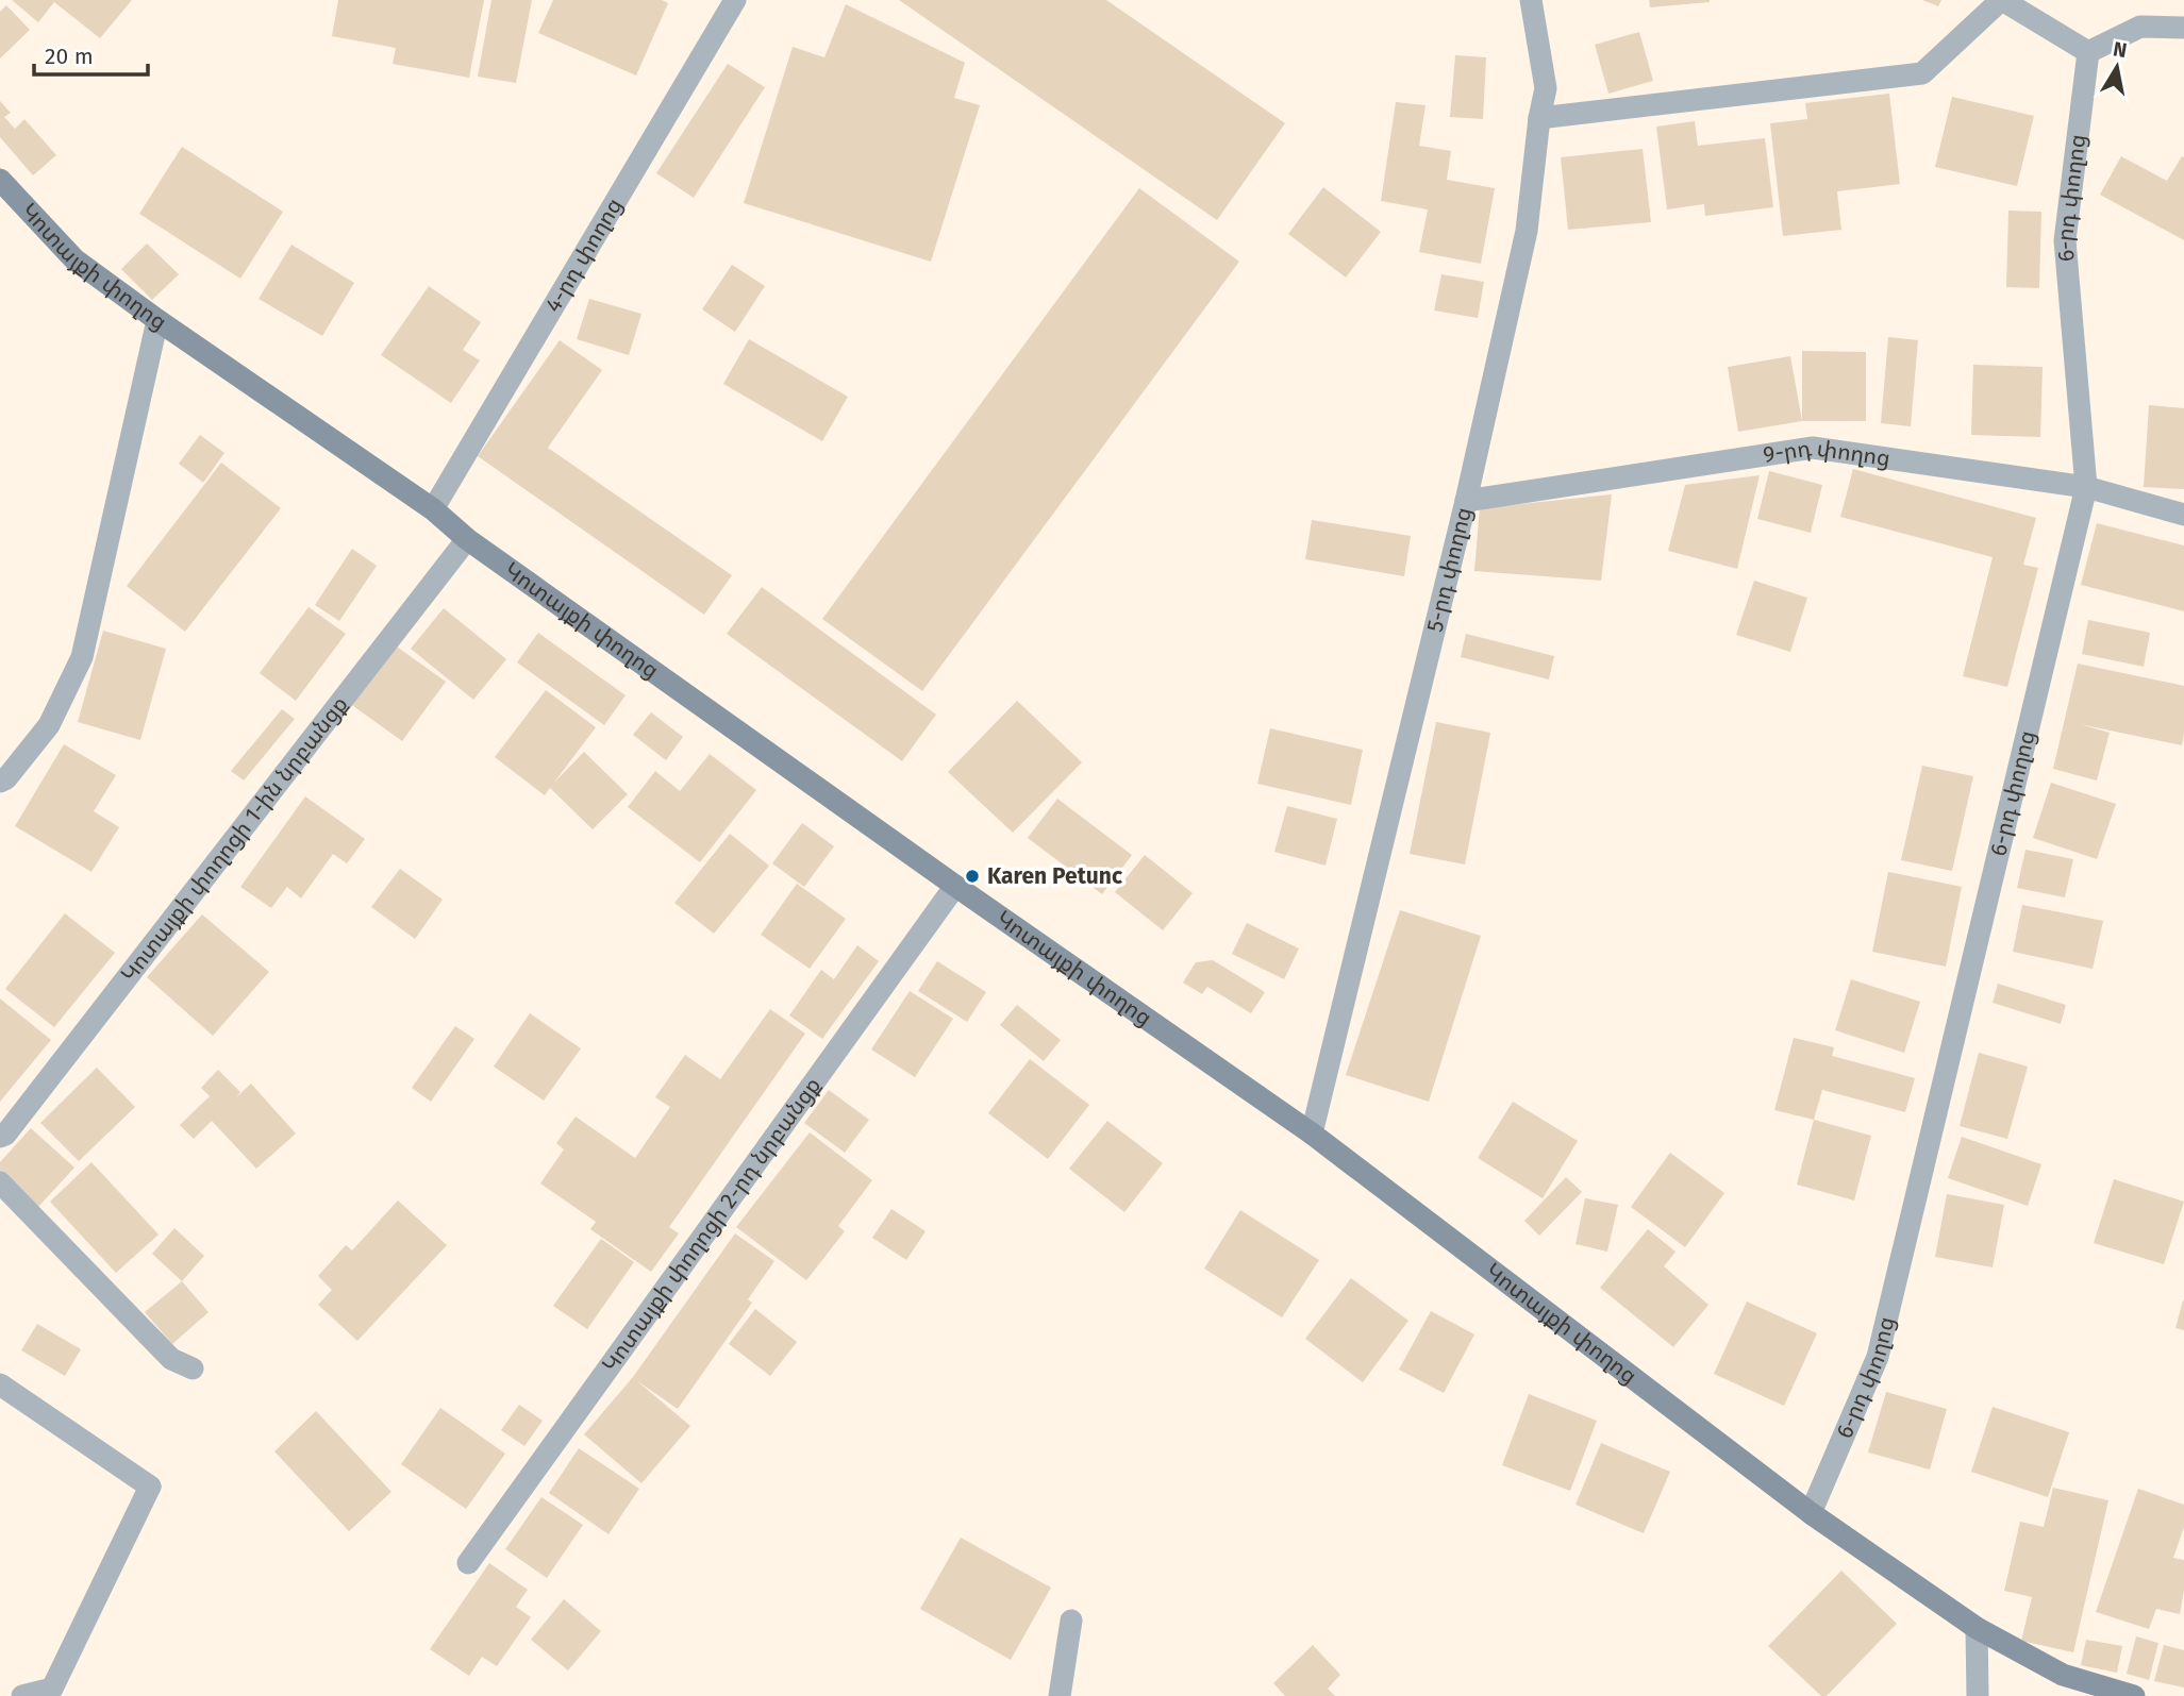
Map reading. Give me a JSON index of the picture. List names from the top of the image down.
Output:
{
  "streets": {
    "main road": ["Կոտայքի փողոց"],
    "street": [
      "6-րդ փողոց",
      "4-րդ փողոց",
      "9-րդ փողոց",
      "5-րդ փողոց",
      "Կոտայքի փողոցի 1-ին նրբանցք",
      "Կոտայքի փողոցի 2-րդ նրբանցք"
    ]
  },
  "crossings": [
    ["6-րդ փողոց", "Կոտայքի փողոց"],
    ["6-րդ փողոց", "9-րդ փողոց"],
    ["4-րդ փողոց", "Կոտայքի փողոց"],
    ["Կոտայքի փողոց", "5-րդ փողոց"],
    ["Կոտայքի փողոց", "Կոտայքի փողոցի 1-ին նրբանցք"],
    ["Կոտայքի փողոց", "Կոտայքի փողոցի 2-րդ նրբանցք"],
    ["9-րդ փողոց", "5-րդ փողոց"]
  ],
  "places": ["Karen Petunc"],
  "scale_bar": "20 m",
  "north": "top"
}
